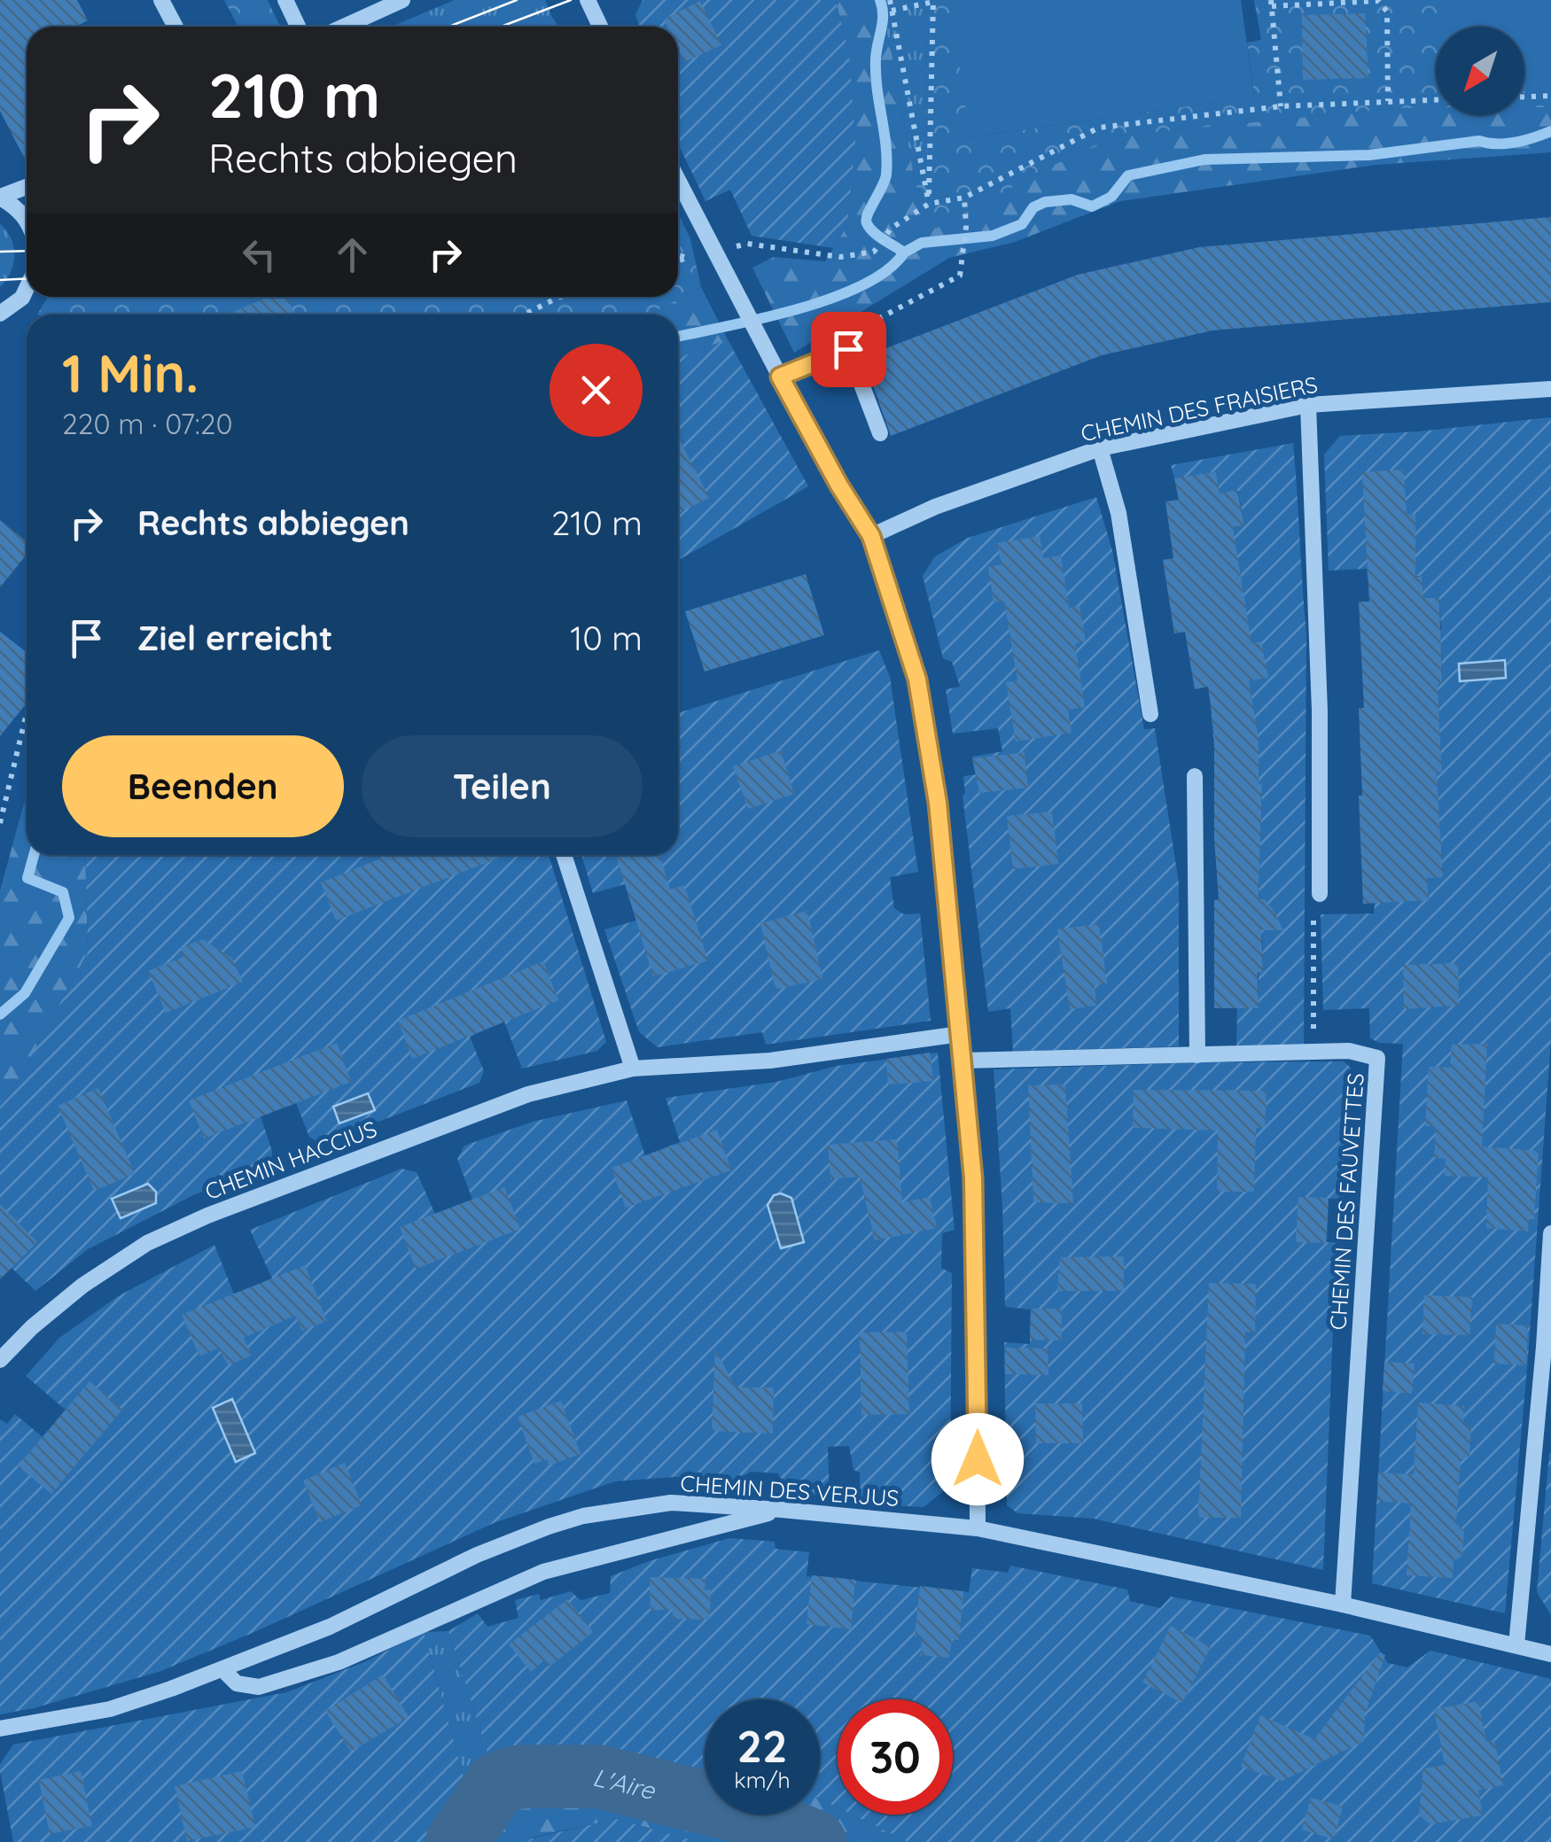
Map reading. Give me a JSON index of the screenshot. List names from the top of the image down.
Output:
{
  "streets": {
    "street": [
      "CHEMIN DES FRAISIERS",
      "CHEMIN HACCIUS",
      "CHEMIN DES FAUVETTES",
      "CHEMIN DES VERJUS"
    ]
  },
  "crossings": [
    ["CHEMIN DES FAUVETTES", "CHEMIN DES VERJUS"]
  ],
  "water": ["L'Aire"],
  "north": "bottom left",
  "page": {
    "turn": ["210 m", "Rechts abbiegen"],
    "heading": ["1 Min.", "220 m · 07:20"],
    "list": [
      {
        "name": "Rechts abbiegen",
        "value": "210 m"
      },
      {
        "name": "Ziel erreicht",
        "value": "10 m"
      }
    ],
    "buttons": ["Beenden", "Teilen"],
    "speed": "22 km/h",
    "limit": "30"
  }
}
